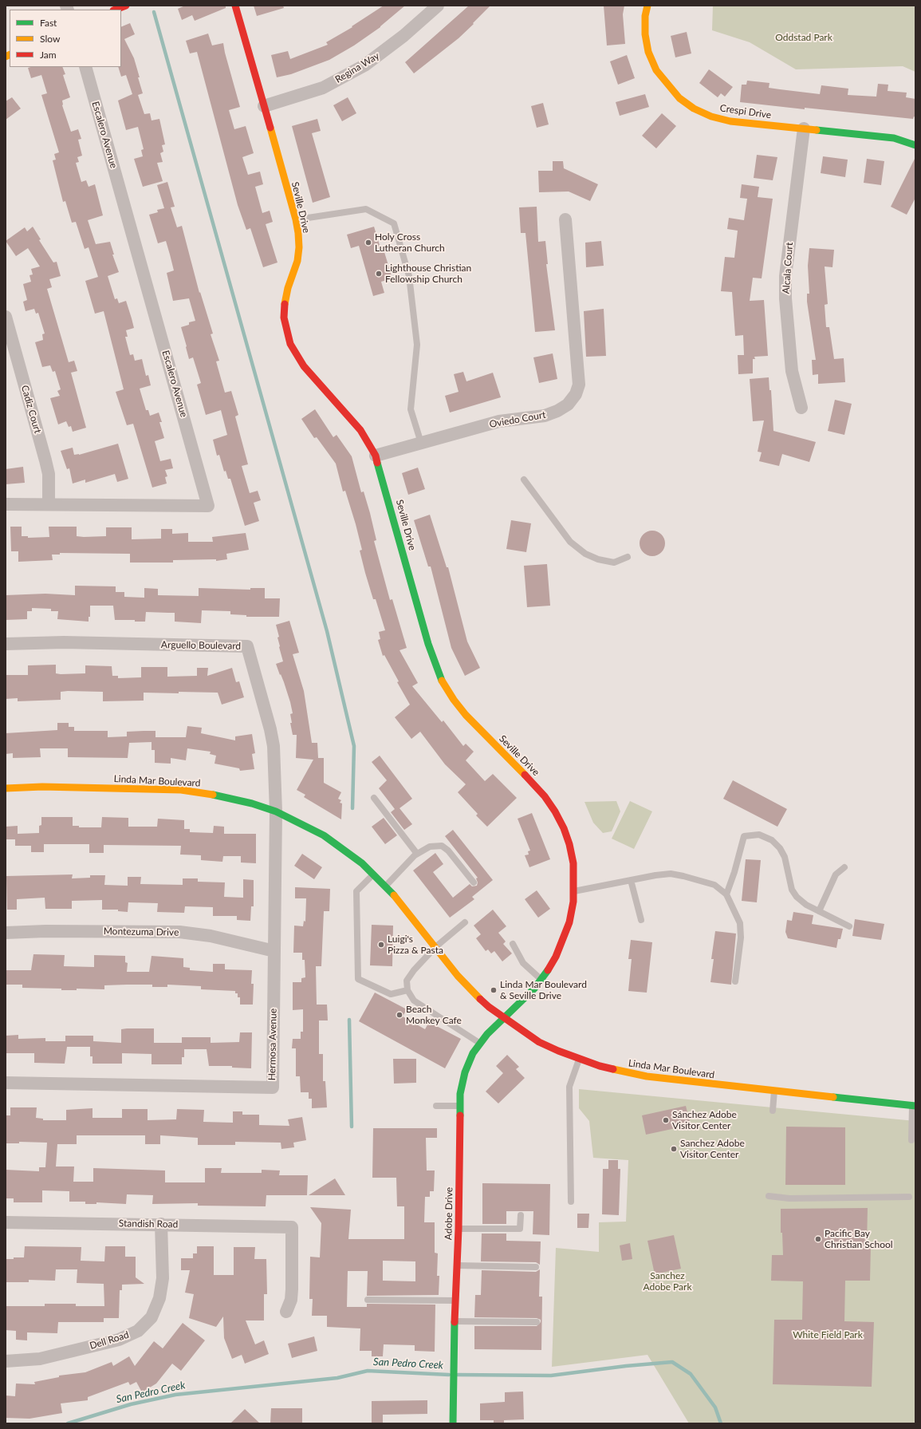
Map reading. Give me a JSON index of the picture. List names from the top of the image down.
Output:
{
  "streets": {
    "street": [
      "Regina Way",
      "Crespi Drive",
      "Escalero Avenue",
      "Seville Drive",
      "Alcala Court",
      "Cadiz Court",
      "Oviedo Court",
      "Arguello Boulevard",
      "Linda Mar Boulevard",
      "Montezuma Drive",
      "Hermosa Avenue",
      "Adobe Drive",
      "Standish Road",
      "Dell Road"
    ]
  },
  "crossings": [
    ["Regina Way", "Seville Drive"],
    ["Crespi Drive", "Alcala Court"],
    ["Escalero Avenue", "Cadiz Court"],
    ["Seville Drive", "Oviedo Court"],
    ["Seville Drive", "Linda Mar Boulevard"],
    ["Seville Drive", "Adobe Drive"],
    ["Arguello Boulevard", "Linda Mar Boulevard"],
    ["Arguello Boulevard", "Hermosa Avenue"],
    ["Linda Mar Boulevard", "Hermosa Avenue"],
    ["Linda Mar Boulevard", "Adobe Drive"],
    ["Montezuma Drive", "Hermosa Avenue"],
    ["Standish Road", "Dell Road"]
  ],
  "water": ["San Pedro Creek"],
  "parks": ["Oddstad Park", "Sanchez Adobe Park", "White Field Park"],
  "places": [
    "Holy Cross Lutheran Church",
    "Lighthouse Christian Fellowship Church",
    "Luigi's Pizza & Pasta",
    "Linda Mar Boulevard & Seville Drive",
    "Beach Monkey Cafe",
    "Sánchez Adobe Visitor Center",
    "Sanchez Adobe Visitor Center",
    "Pacific Bay Christian School"
  ],
  "legend": ["Fast", "Slow", "Jam"]
}
